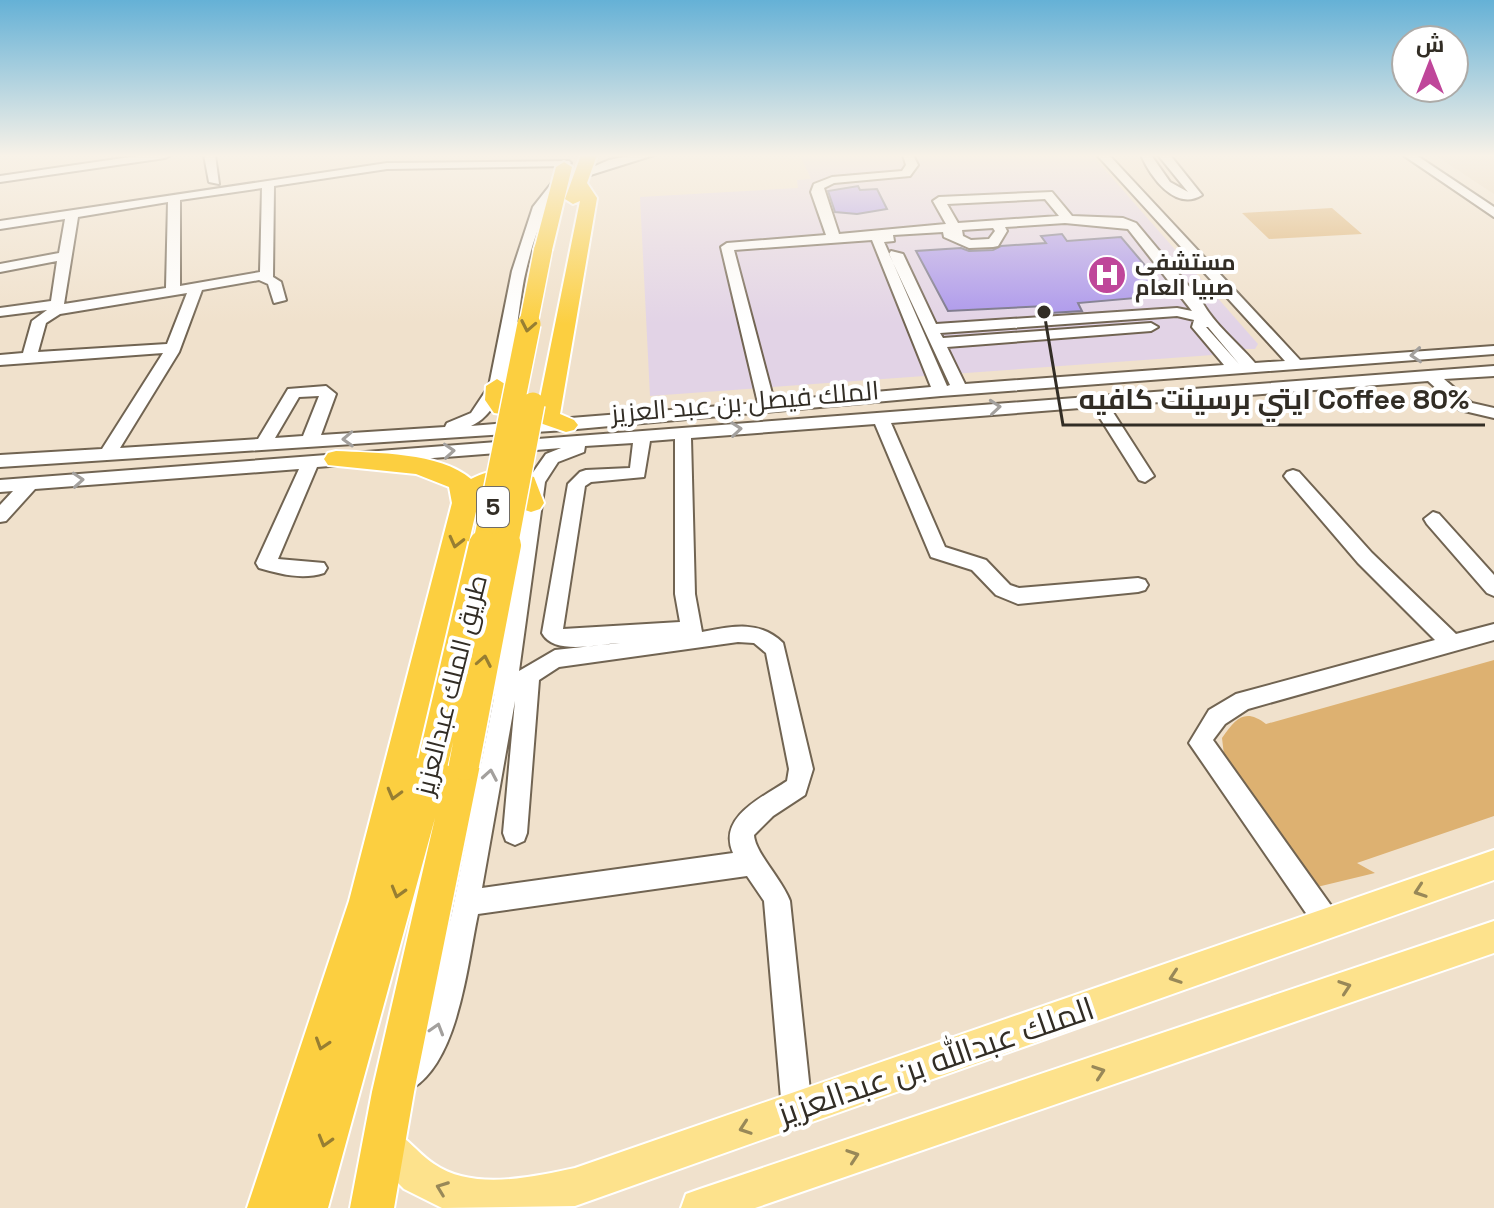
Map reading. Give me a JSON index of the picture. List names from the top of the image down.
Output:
{
  "streets": {
    "highway": ["5", "طريق الملك عبدالعزيز"],
    "main road": ["الملك عبدالله بن عبدالعزيز"],
    "street": ["الملك فيصل بن عبد العزيز"]
  },
  "crossings": [
    ["طريق الملك عبدالعزيز", "الملك عبدالله بن عبدالعزيز"]
  ],
  "places": {
    "hospital": ["مستشفى صبيا العام"],
    "other": ["ايتي برسينت كافيه Coffee 80%"]
  },
  "north": "top"
}
